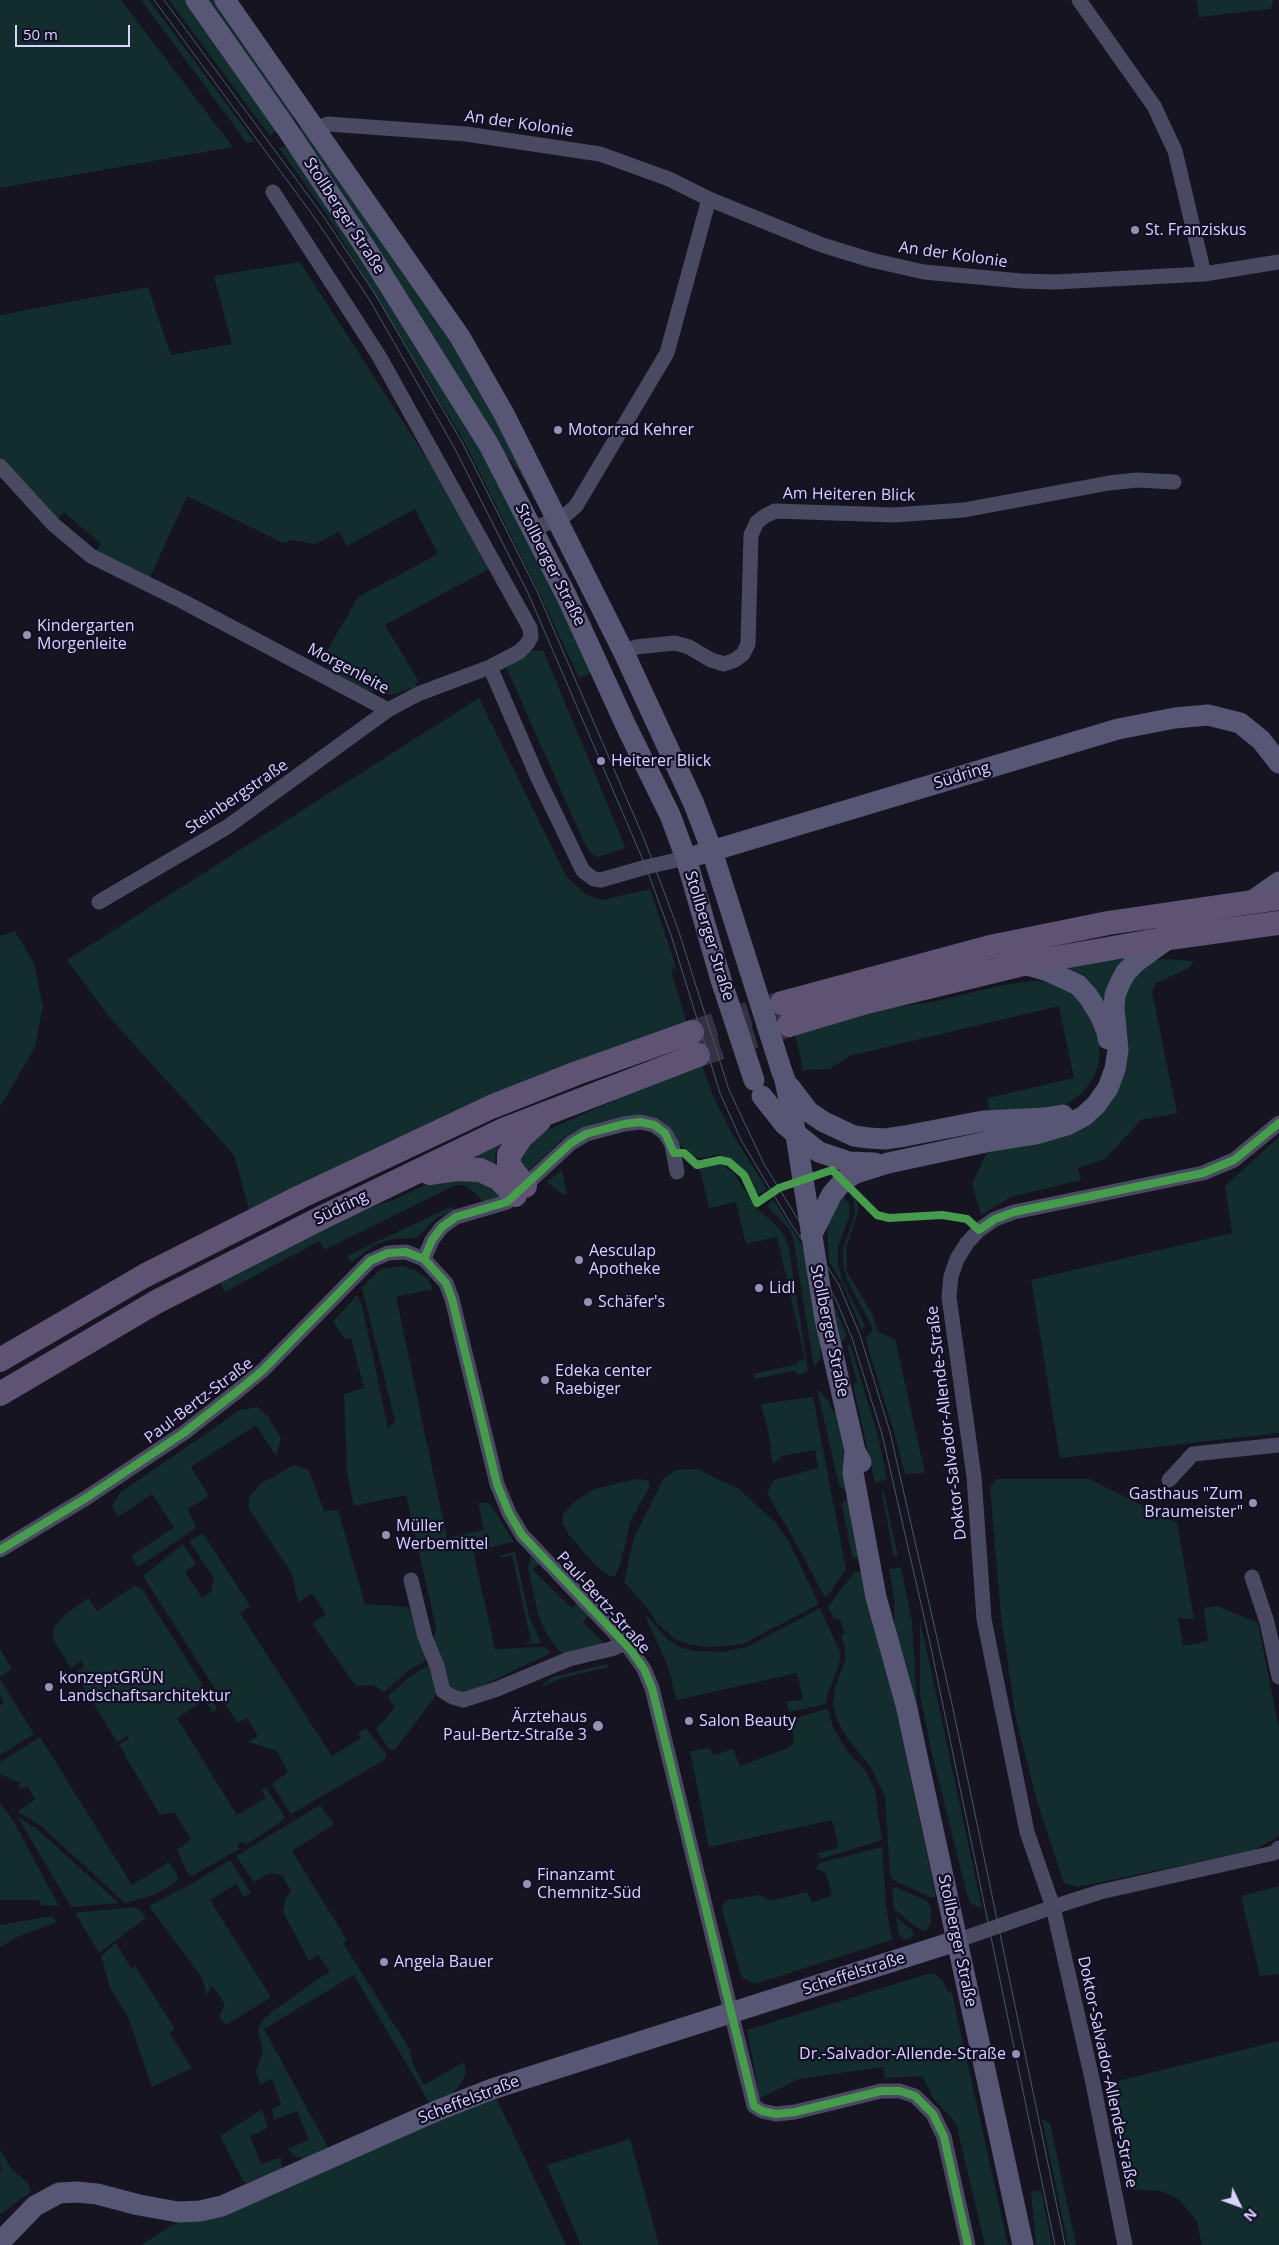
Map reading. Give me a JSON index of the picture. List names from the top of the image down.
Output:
{
  "streets": {
    "main road": ["Stollberger Straße", "Südring", "Scheffelstraße"],
    "street": [
      "An der Kolonie",
      "Am Heiteren Blick",
      "Morgenleite",
      "Steinbergstraße",
      "Paul-Bertz-Straße",
      "Doktor-Salvador-Allende-Straße"
    ]
  },
  "crossings": [
    ["An der Kolonie", "Stollberger Straße"],
    ["Stollberger Straße", "Am Heiteren Blick"],
    ["Stollberger Straße", "Südring"],
    ["Stollberger Straße", "Scheffelstraße"],
    ["Morgenleite", "Steinbergstraße"],
    ["Paul-Bertz-Straße", "Scheffelstraße"]
  ],
  "places": [
    "St. Franziskus",
    "Motorrad Kehrer",
    "Kindergarten Morgenleite",
    "Heiterer Blick",
    "Aesculap Apotheke",
    "Lidl",
    "Schäfer's",
    "Edeka center Raebiger",
    "Gasthaus \"Zum Braumeister\"",
    "Müller Werbemittel",
    "konzeptGRÜN Landschaftsarchitektur",
    "Salon Beauty",
    "Ärztehaus Paul-Bertz-Straße 3",
    "Finanzamt Chemnitz-Süd",
    "Angela Bauer",
    "Dr.-Salvador-Allende-Straße"
  ],
  "scale_bar": "50 m",
  "north": "bottom right"
}
